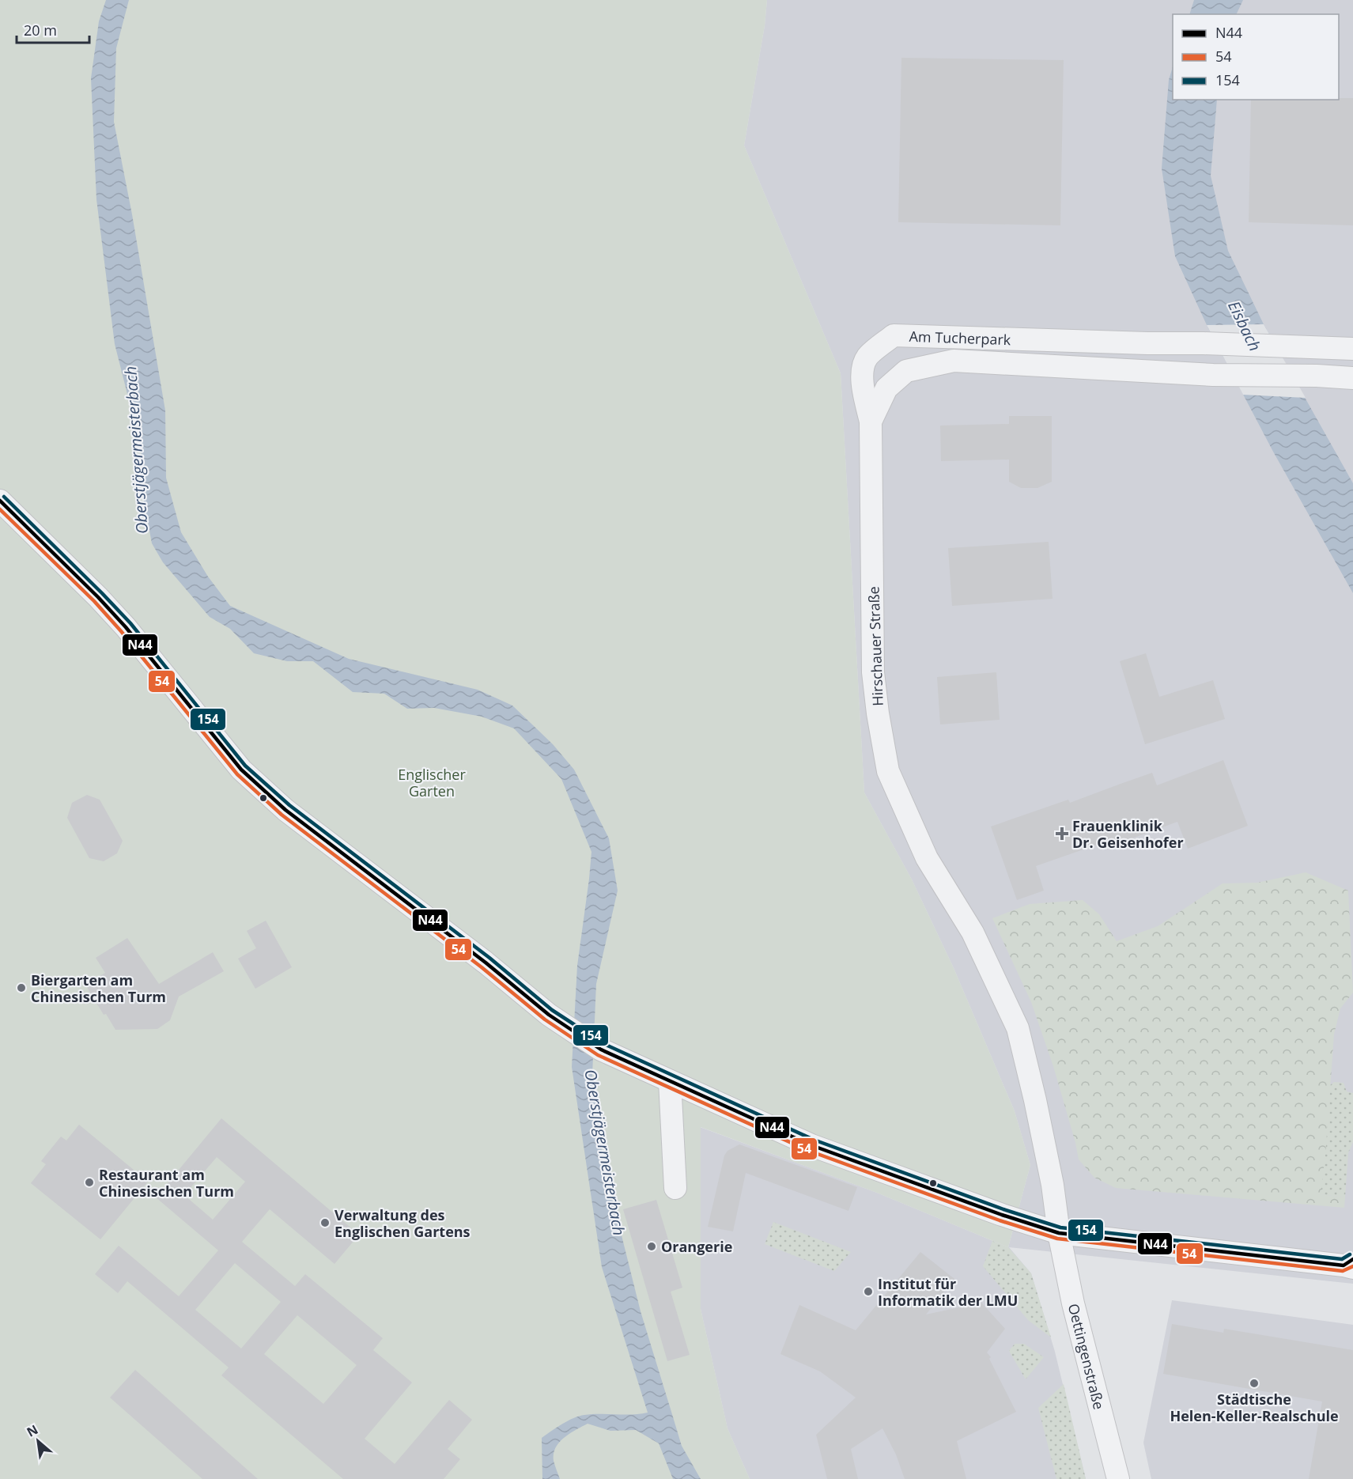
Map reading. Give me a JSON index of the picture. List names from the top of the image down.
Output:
{
  "streets": {
    "street": ["Am Tucherpark", "Hirschauer Straße", "Oettingenstraße"]
  },
  "crossings": [
    ["Am Tucherpark", "Hirschauer Straße"],
    ["Hirschauer Straße", "Oettingenstraße"]
  ],
  "water": ["Eisbach", "Oberstjägermeisterbach"],
  "parks": ["Englischer Garten"],
  "places": {
    "health": ["Frauenklinik Dr. Geisenhofer"],
    "other": [
      "Biergarten am Chinesischen Turm",
      "Restaurant am Chinesischen Turm",
      "Verwaltung des Englischen Gartens",
      "Orangerie",
      "Institut für Informatik der LMU",
      "Städtische Helen-Keller-Realschule"
    ]
  },
  "lines": ["transit line 154", "transit line N44", "transit line 54"],
  "legend": ["N44", "54", "154"],
  "scale_bar": "20 m",
  "north": "top left"
}
